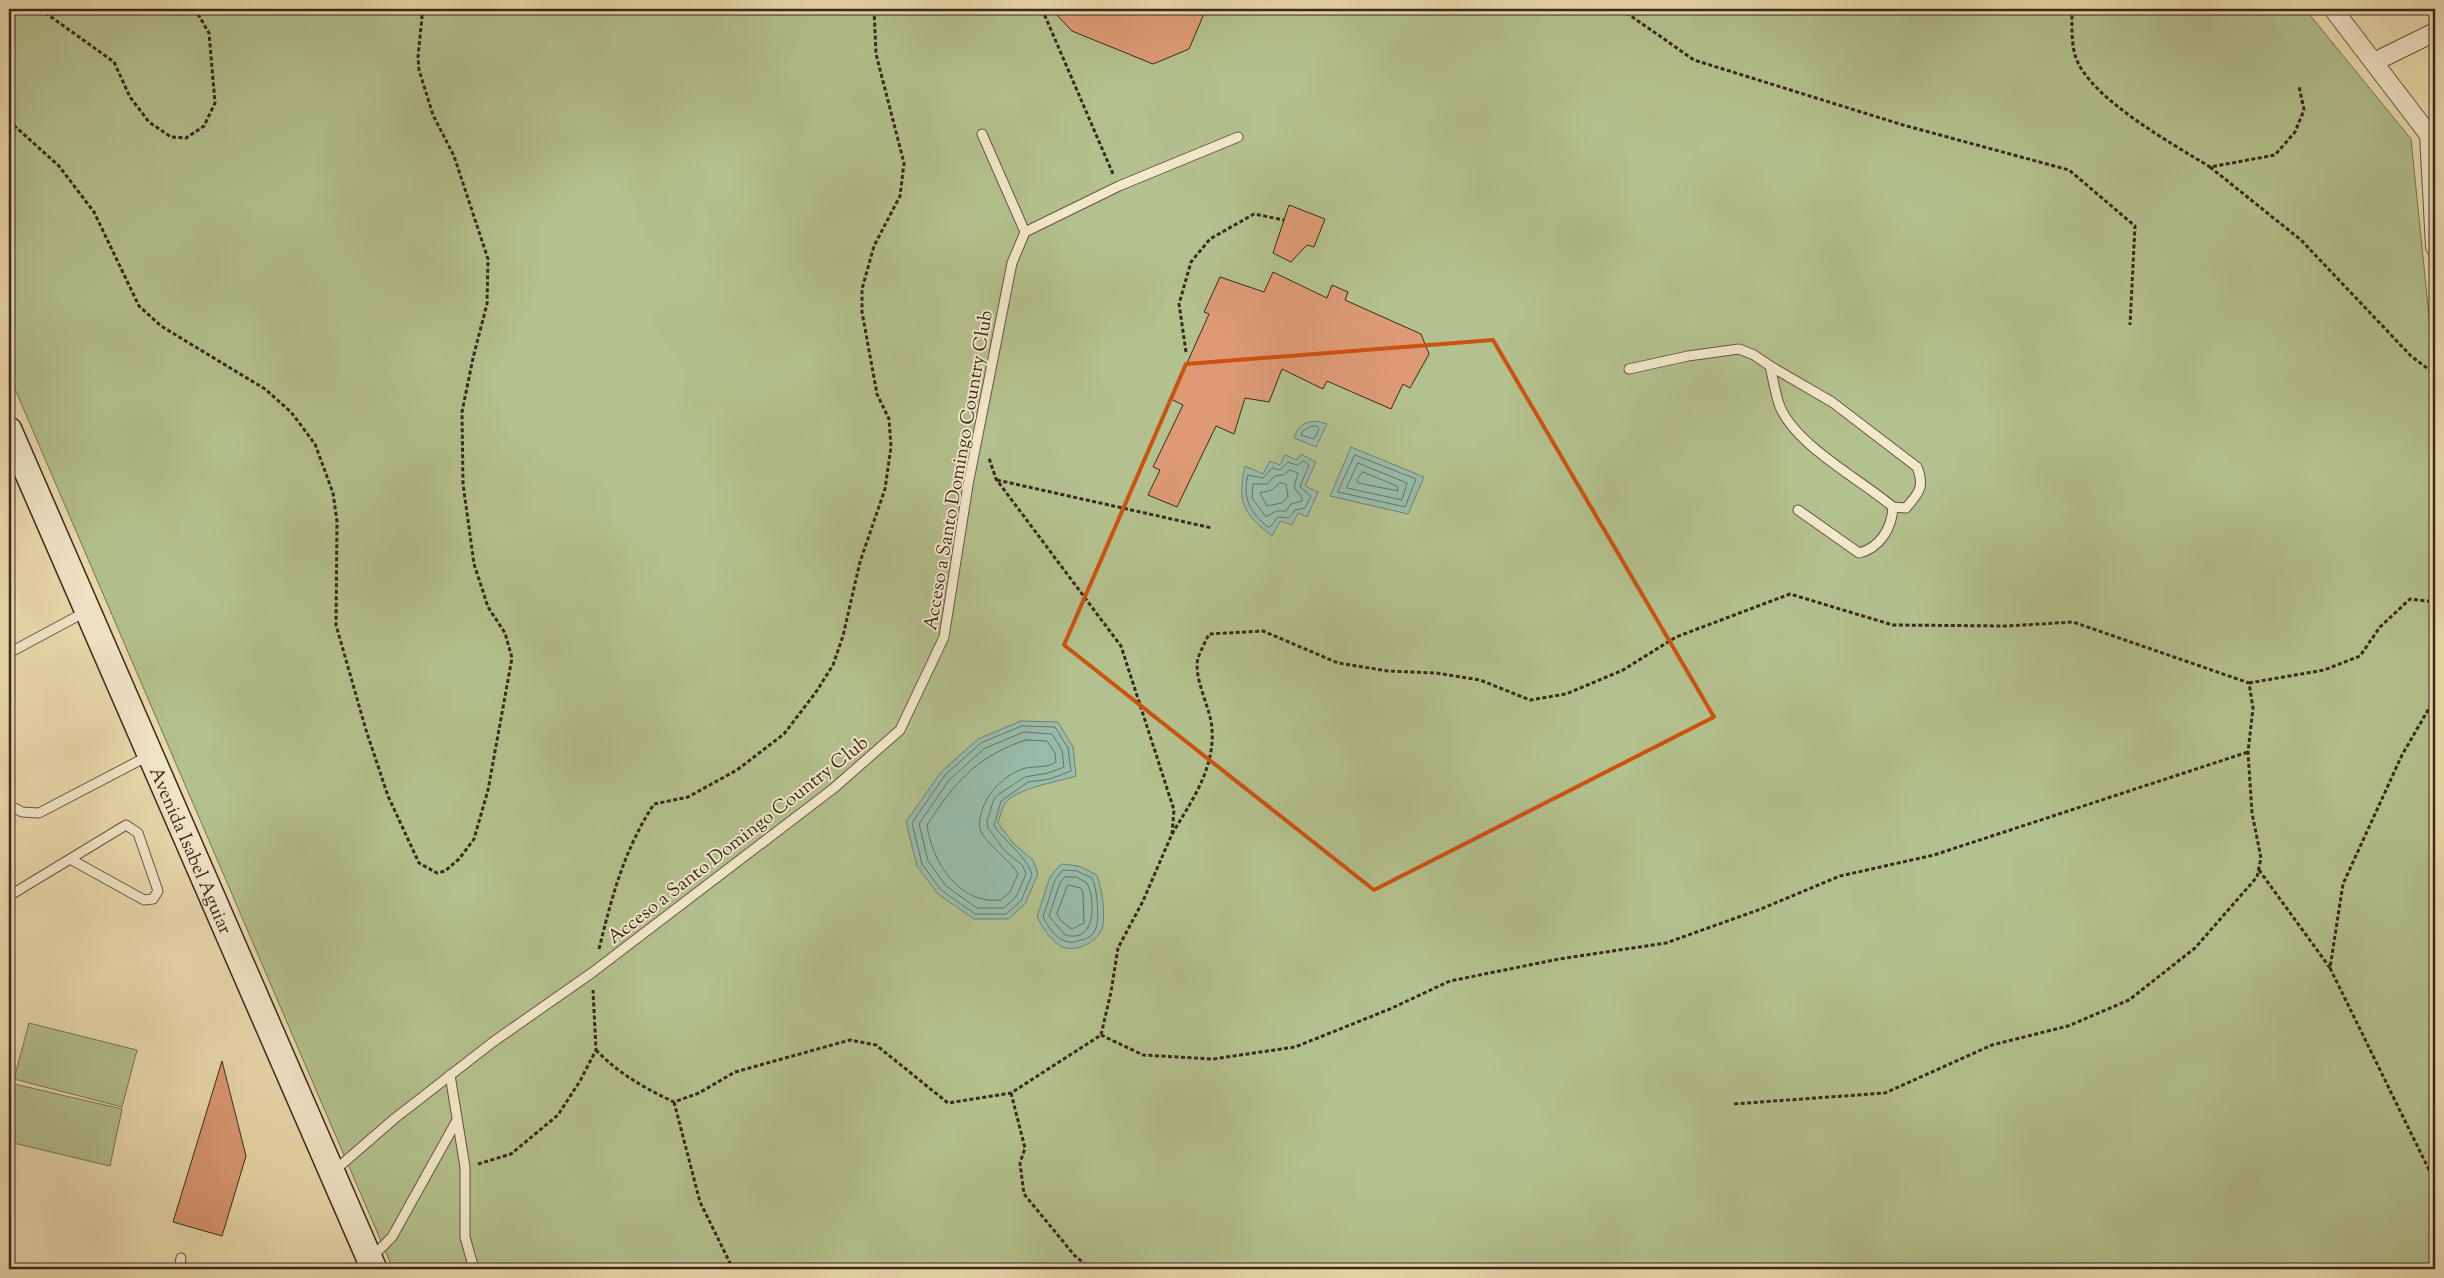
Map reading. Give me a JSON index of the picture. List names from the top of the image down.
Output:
{
  "streets": {
    "main road": ["Avenida Isabel Aguiar"],
    "lane": ["Acceso a Santo Domingo Country Club"]
  },
  "crossings": [
    ["Acceso a Santo Domingo Country Club", "Avenida Isabel Aguiar"]
  ]
}
